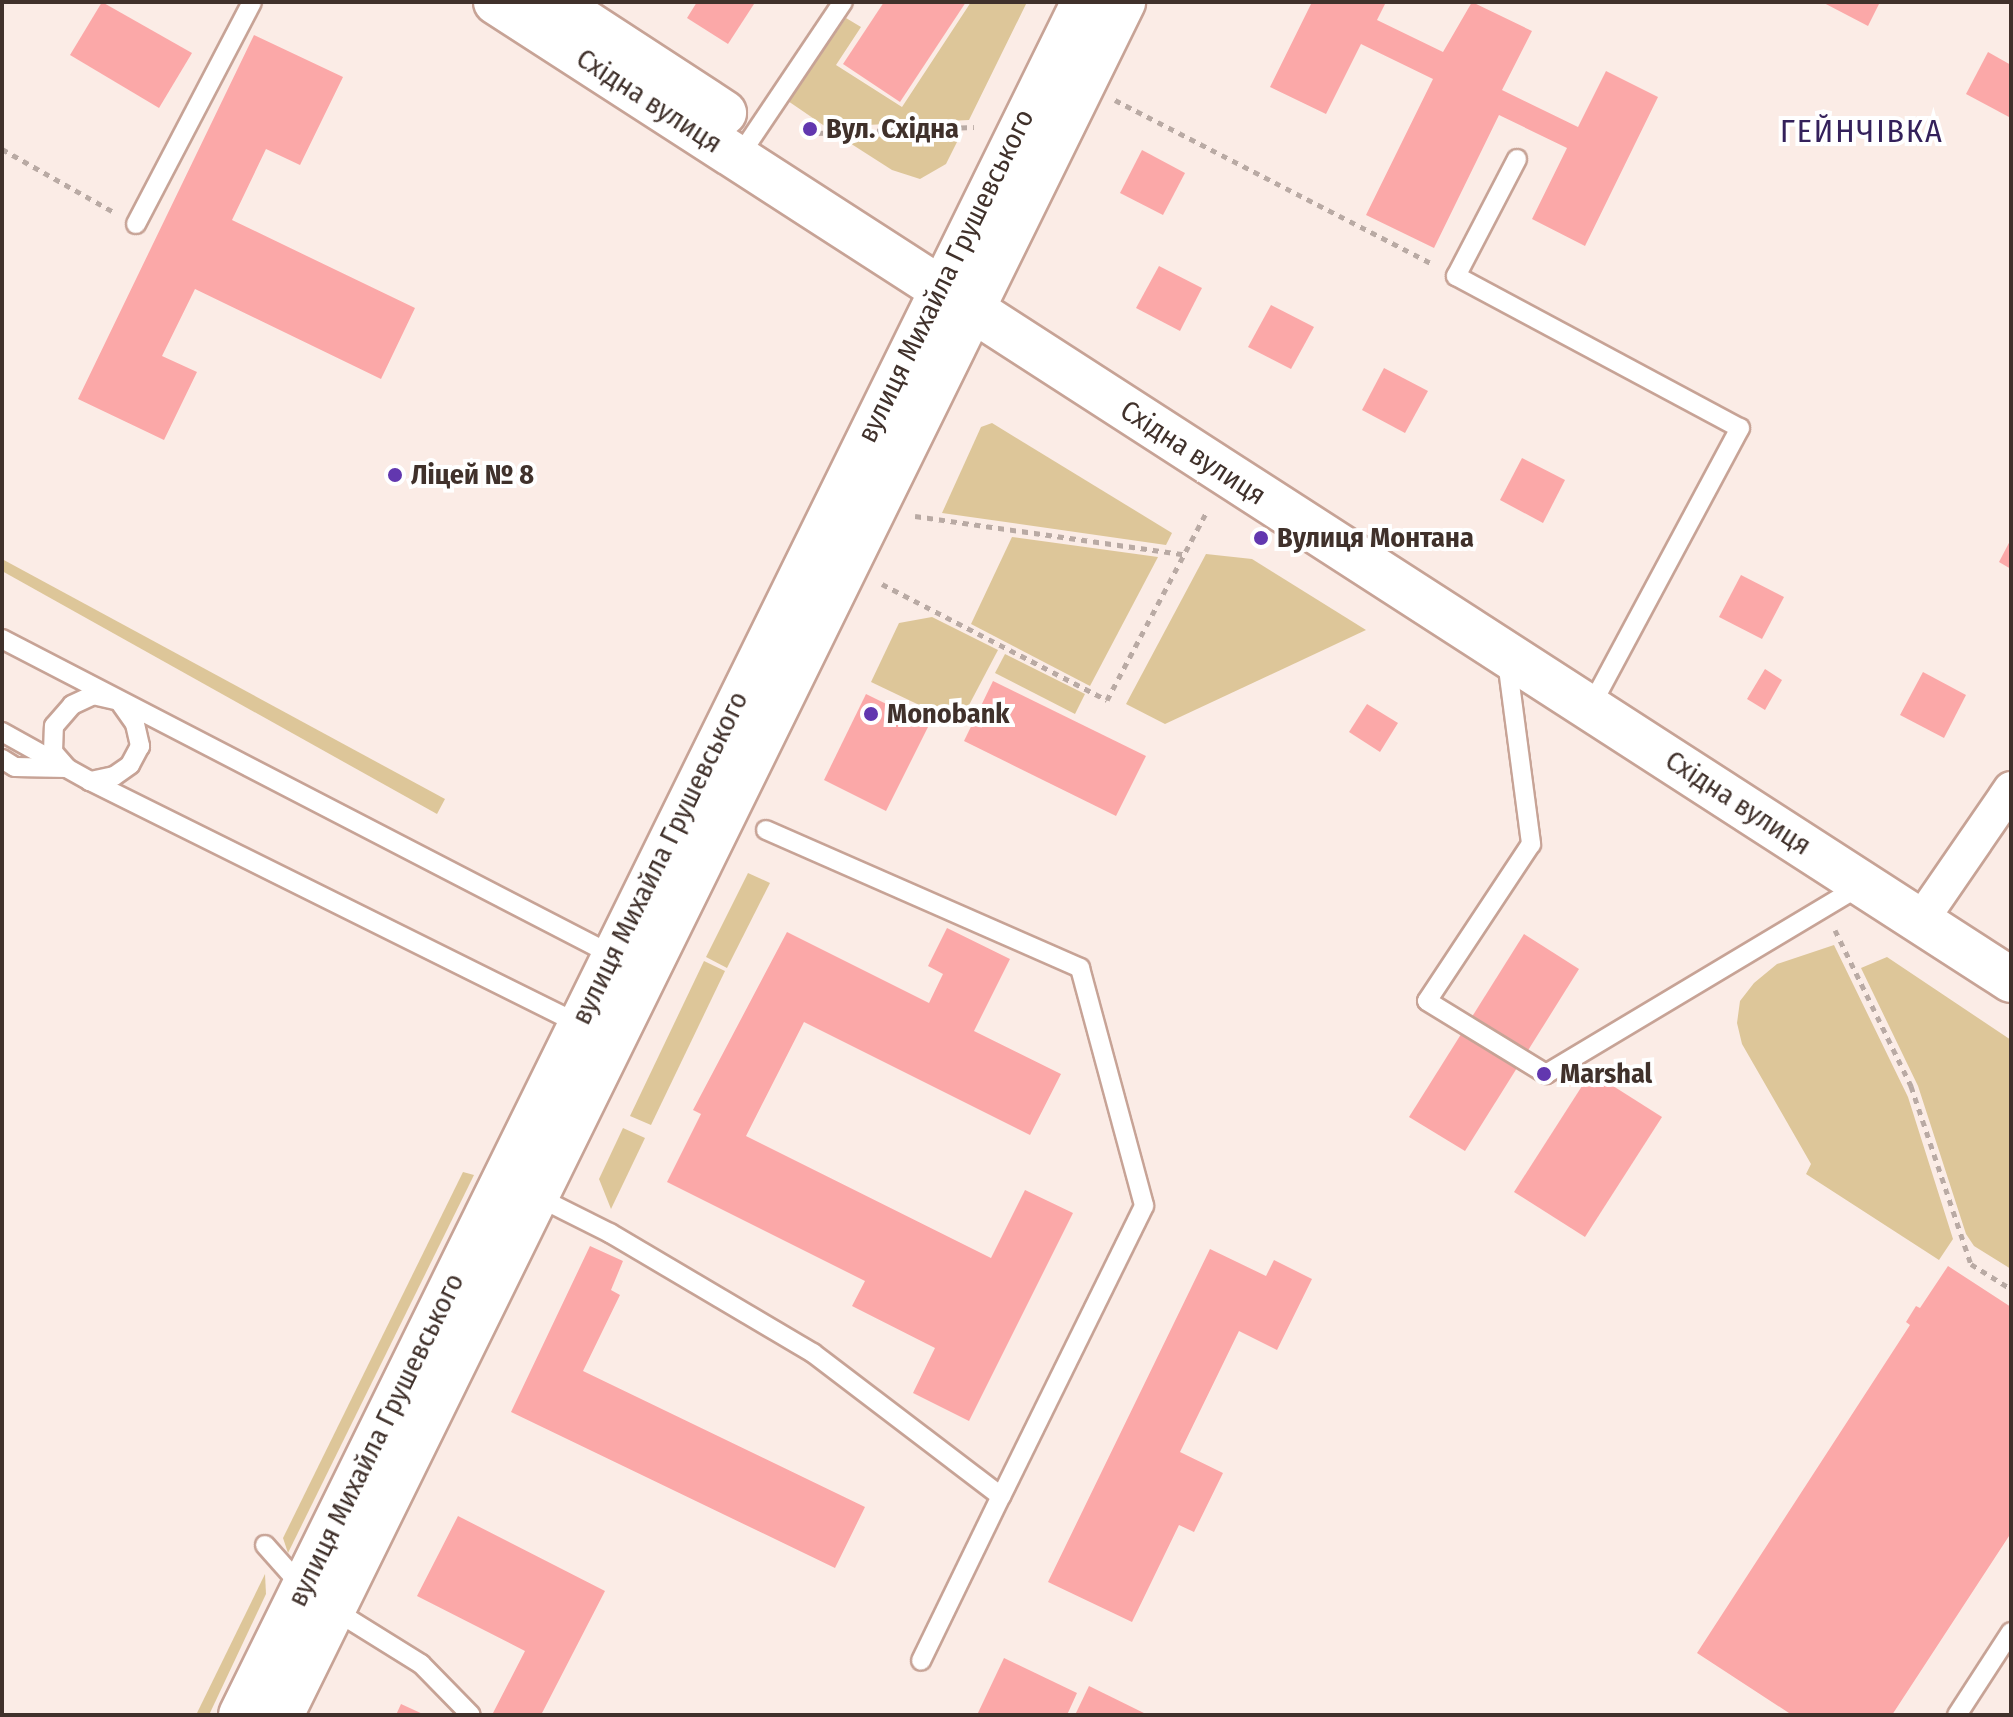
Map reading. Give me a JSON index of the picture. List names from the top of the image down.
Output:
{
  "streets": {
    "main road": ["Східна вулиця", "вулиця Михайла Грушевського"]
  },
  "crossings": [
    ["Східна вулиця", "вулиця Михайла Грушевського"]
  ],
  "districts": ["ГЕЙНЧІВКА"],
  "places": [
    "Вул. Східна",
    "Ліцей № 8",
    "Вулиця Монтана",
    "Monobank",
    "Marshal"
  ]
}
